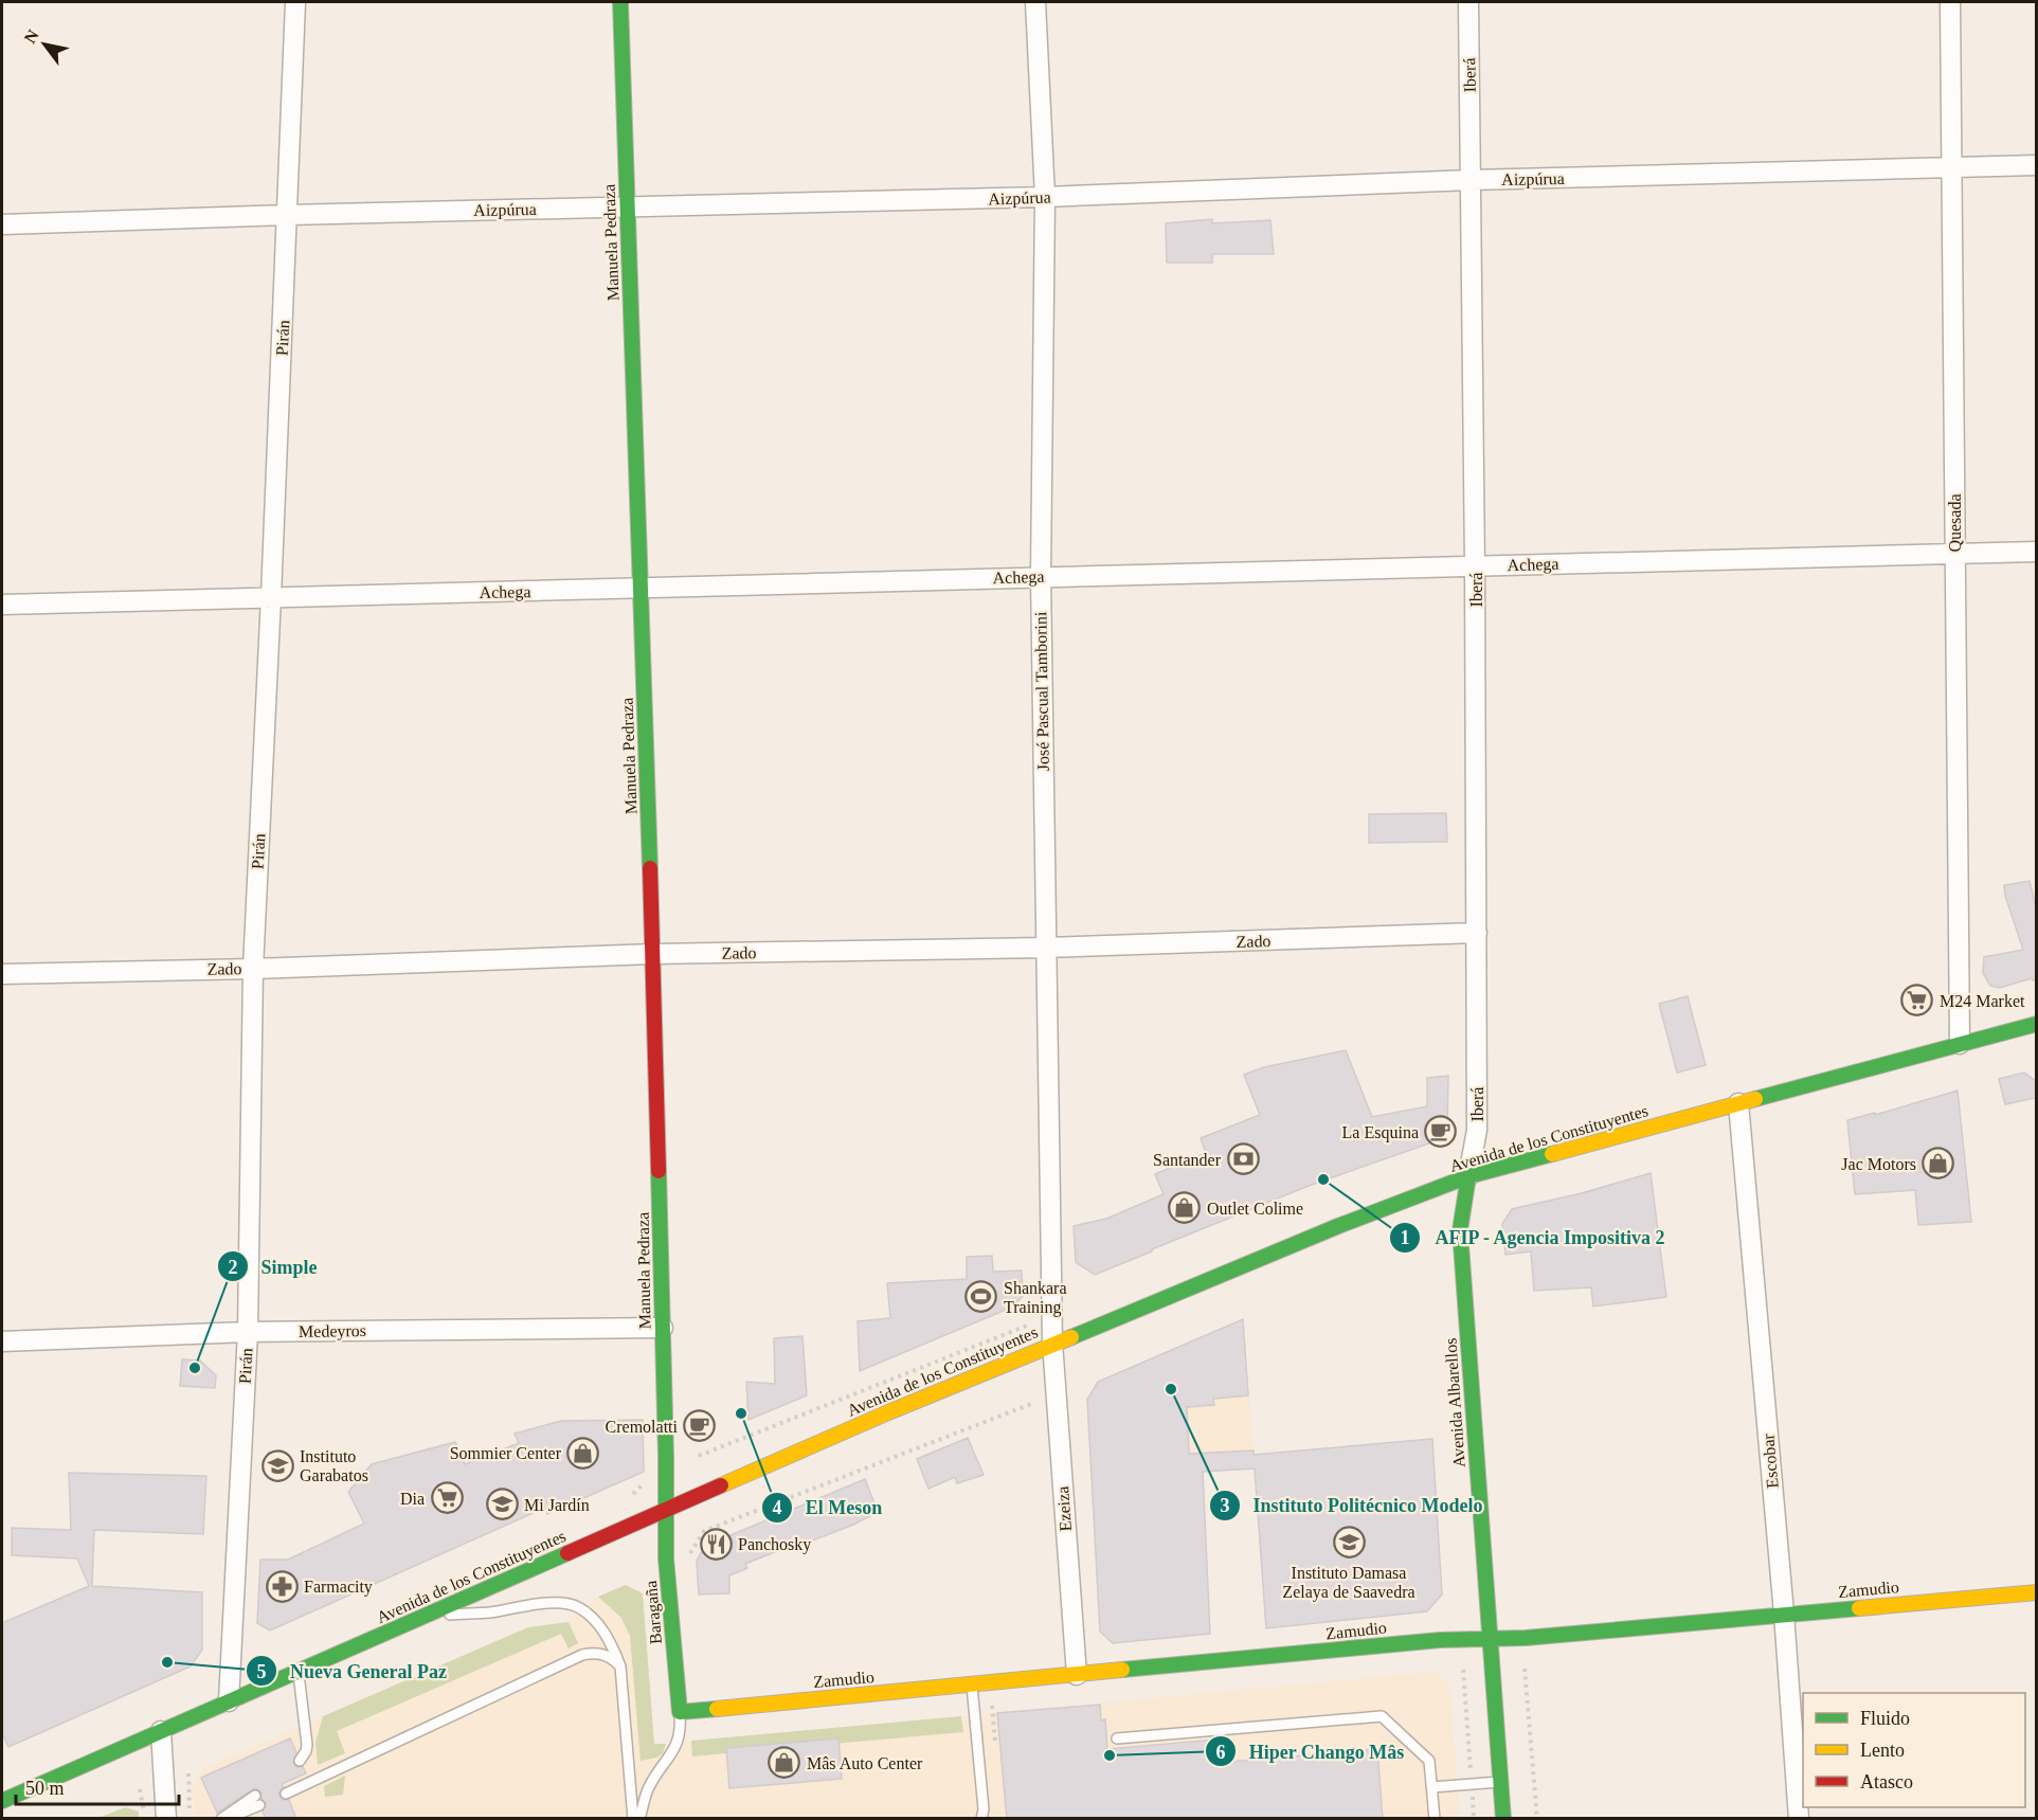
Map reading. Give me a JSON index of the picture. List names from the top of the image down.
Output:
{
  "streets": {
    "street": [
      "Iberá",
      "Aizpúrua",
      "Manuela Pedraza",
      "Pirán",
      "Quesada",
      "Achega",
      "José Pascual Tamborini",
      "Zado",
      "Avenida de los Constituyentes",
      "Medeyros",
      "Avenida Albarellos",
      "Escobar",
      "Ezeiza",
      "Zamudio",
      "Baragaña"
    ]
  },
  "crossings": [
    ["Iberá", "Aizpúrua"],
    ["Iberá", "Achega"],
    ["Iberá", "Zado"],
    ["Iberá", "Avenida de los Constituyentes"],
    ["Iberá", "Avenida Albarellos"],
    ["Aizpúrua", "Manuela Pedraza"],
    ["Aizpúrua", "Pirán"],
    ["Aizpúrua", "Quesada"],
    ["Aizpúrua", "José Pascual Tamborini"],
    ["Manuela Pedraza", "Achega"],
    ["Manuela Pedraza", "Zado"],
    ["Manuela Pedraza", "Avenida de los Constituyentes"],
    ["Manuela Pedraza", "Medeyros"],
    ["Manuela Pedraza", "Baragaña"],
    ["Pirán", "Achega"],
    ["Pirán", "Zado"],
    ["Pirán", "Avenida de los Constituyentes"],
    ["Pirán", "Medeyros"],
    ["Quesada", "Achega"],
    ["Quesada", "Avenida de los Constituyentes"],
    ["Achega", "José Pascual Tamborini"],
    ["José Pascual Tamborini", "Zado"],
    ["José Pascual Tamborini", "Avenida de los Constituyentes"],
    ["José Pascual Tamborini", "Ezeiza"],
    ["Avenida de los Constituyentes", "Avenida Albarellos"],
    ["Avenida de los Constituyentes", "Escobar"],
    ["Avenida de los Constituyentes", "Ezeiza"],
    ["Avenida de los Constituyentes", "Baragaña"],
    ["Avenida Albarellos", "Zamudio"],
    ["Escobar", "Zamudio"],
    ["Ezeiza", "Zamudio"],
    ["Zamudio", "Baragaña"]
  ],
  "places": {
    "supermarket": ["M24 Market", "Dia"],
    "cafe": ["La Esquina", "Cremolatti"],
    "bank": ["Santander"],
    "shop": [
      "Jac Motors",
      "Outlet Colime",
      "Sommier Center",
      "Mâs Auto Center"
    ],
    "other": [
      "AFIP - Agencia Impositiva 2",
      "Simple",
      "Instituto Politécnico Modelo",
      "El Meson",
      "Nueva General Paz",
      "Hiper Chango Mâs"
    ],
    "sports": ["Shankara Training"],
    "school or university": ["Instituto Garabatos", "Mi Jardín", "Instituto Damasa Zelaya de Saavedra"],
    "restaurant": ["Panchosky"],
    "pharmacy": ["Farmacity"]
  },
  "legend": ["Fluido", "Lento", "Atasco"],
  "scale_bar": "50 m",
  "north": "top left"
}
